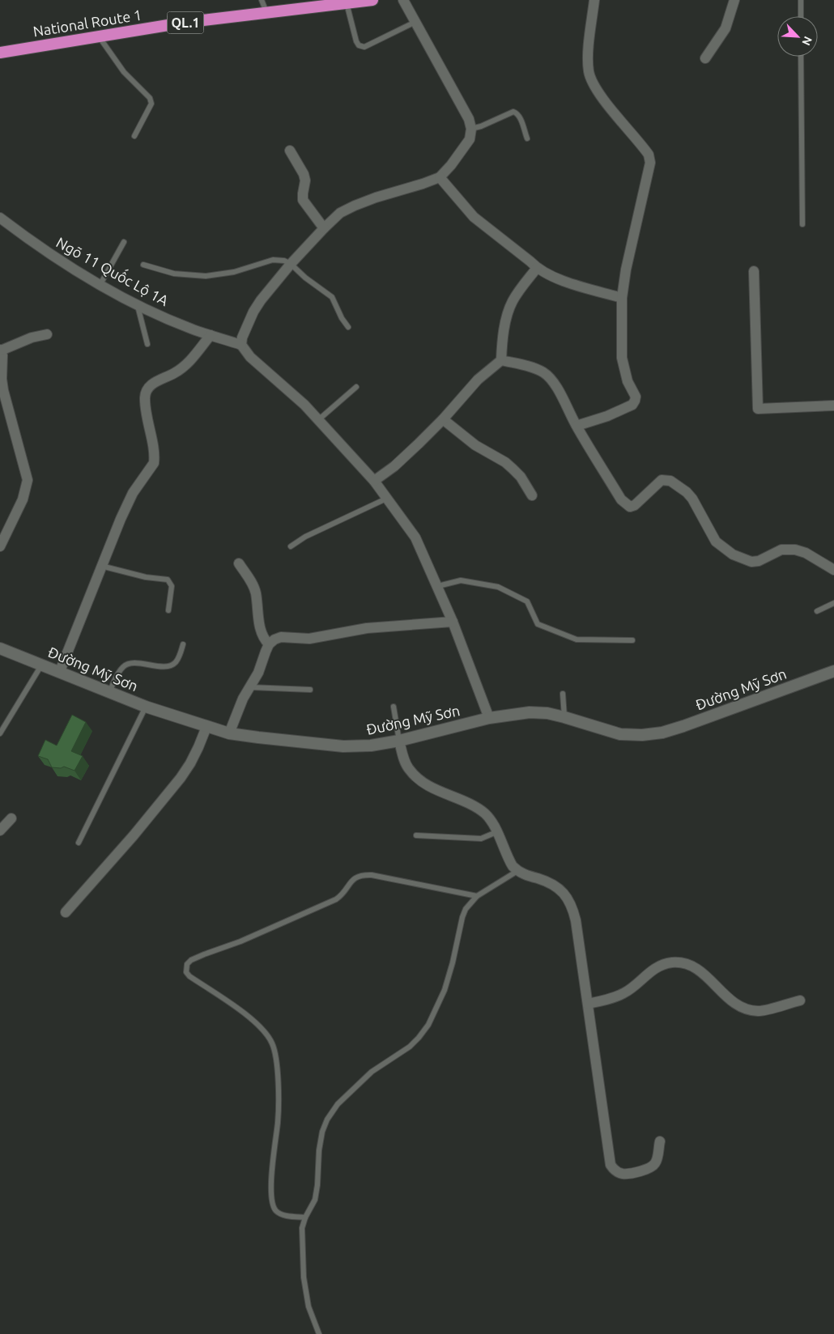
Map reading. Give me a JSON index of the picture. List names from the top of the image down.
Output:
{
  "streets": {
    "highway": ["National Route 1", "QL.1"],
    "street": ["Ngõ 11 Quốc Lộ 1A", "Đường Mỹ Sơn"]
  },
  "north": "bottom right"
}
